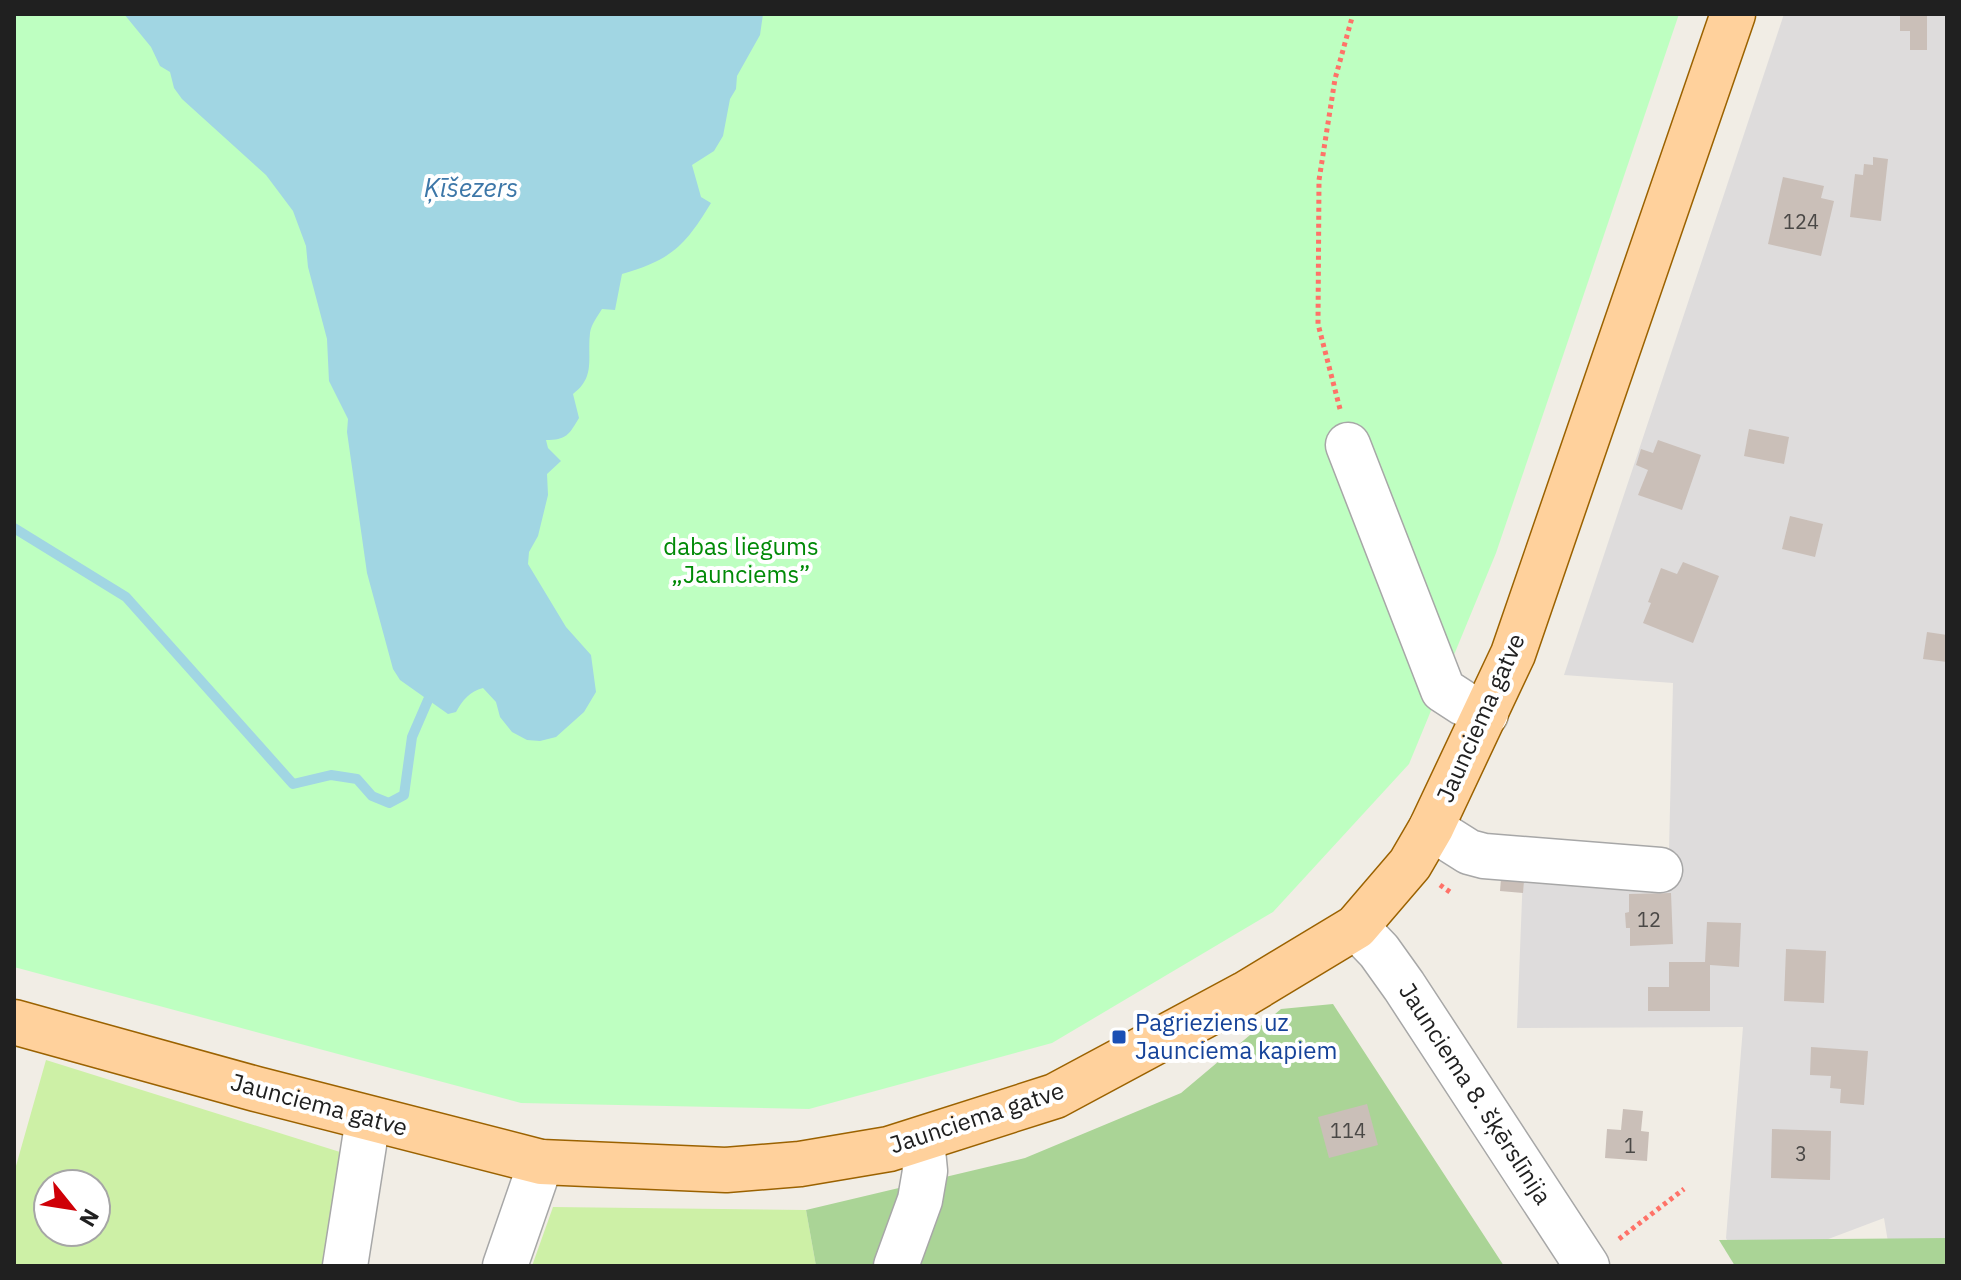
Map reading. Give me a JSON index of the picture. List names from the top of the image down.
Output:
{
  "streets": {
    "main road": ["Jaunciema gatve"],
    "street": ["Jaunciema 8. šķērslīnija"]
  },
  "crossings": [
    ["Jaunciema gatve", "Jaunciema 8. šķērslīnija"]
  ],
  "water": ["Ķīšezers"],
  "parks": ["dabas liegums „Jaunciems”"],
  "places": {
    "transit": ["Pagrieziens uz Jaunciema kapiem"]
  },
  "house_numbers": [
    "124",
    "12",
    "114",
    "1",
    "3"
  ],
  "north": "bottom right"
}
